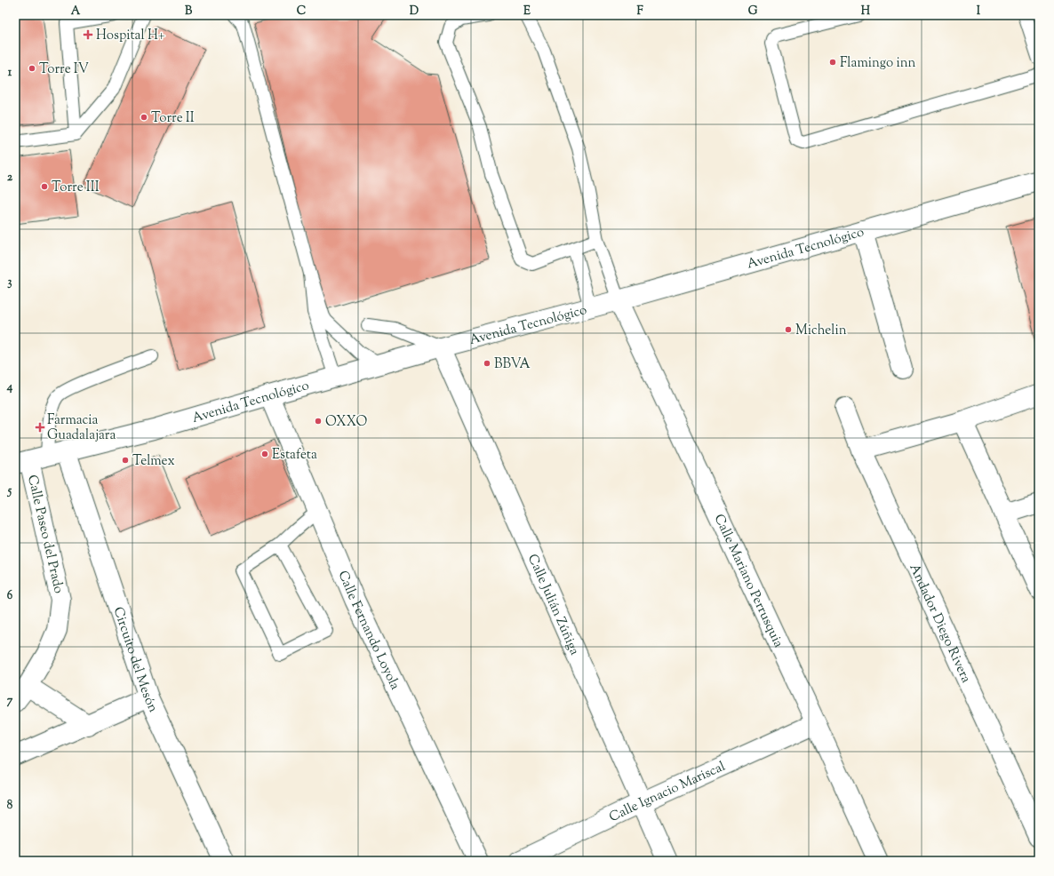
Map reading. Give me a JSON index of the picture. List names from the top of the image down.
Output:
{
  "streets": {
    "street": [
      "Avenida Tecnológico",
      "Calle Paseo del Prado",
      "Calle Mariano Perrusquia",
      "Calle Julián Zúñiga",
      "Andador Diego Rivera",
      "Calle Fernando Loyola",
      "Circuito del Mesón",
      "Calle Ignacio Mariscal"
    ]
  },
  "crossings": [
    ["Avenida Tecnológico", "Calle Paseo del Prado"],
    ["Avenida Tecnológico", "Calle Mariano Perrusquia"],
    ["Avenida Tecnológico", "Calle Julián Zúñiga"],
    ["Avenida Tecnológico", "Calle Fernando Loyola"],
    ["Avenida Tecnológico", "Circuito del Mesón"],
    ["Calle Mariano Perrusquia", "Calle Ignacio Mariscal"],
    ["Calle Julián Zúñiga", "Calle Ignacio Mariscal"]
  ],
  "places": {
    "health": ["Hospital H+", "Farmacia Guadalajara"],
    "other": [
      "Flamingo inn",
      "Torre IV",
      "Torre II",
      "Torre III",
      "Michelin",
      "BBVA",
      "OXXO",
      "Estafeta",
      "Telmex"
    ]
  },
  "grid": {
    "columns": [
      "A",
      "B",
      "C",
      "D",
      "E",
      "F",
      "G",
      "H",
      "I"
    ],
    "rows": [
      "1",
      "2",
      "3",
      "4",
      "5",
      "6",
      "7",
      "8"
    ]
  }
}
